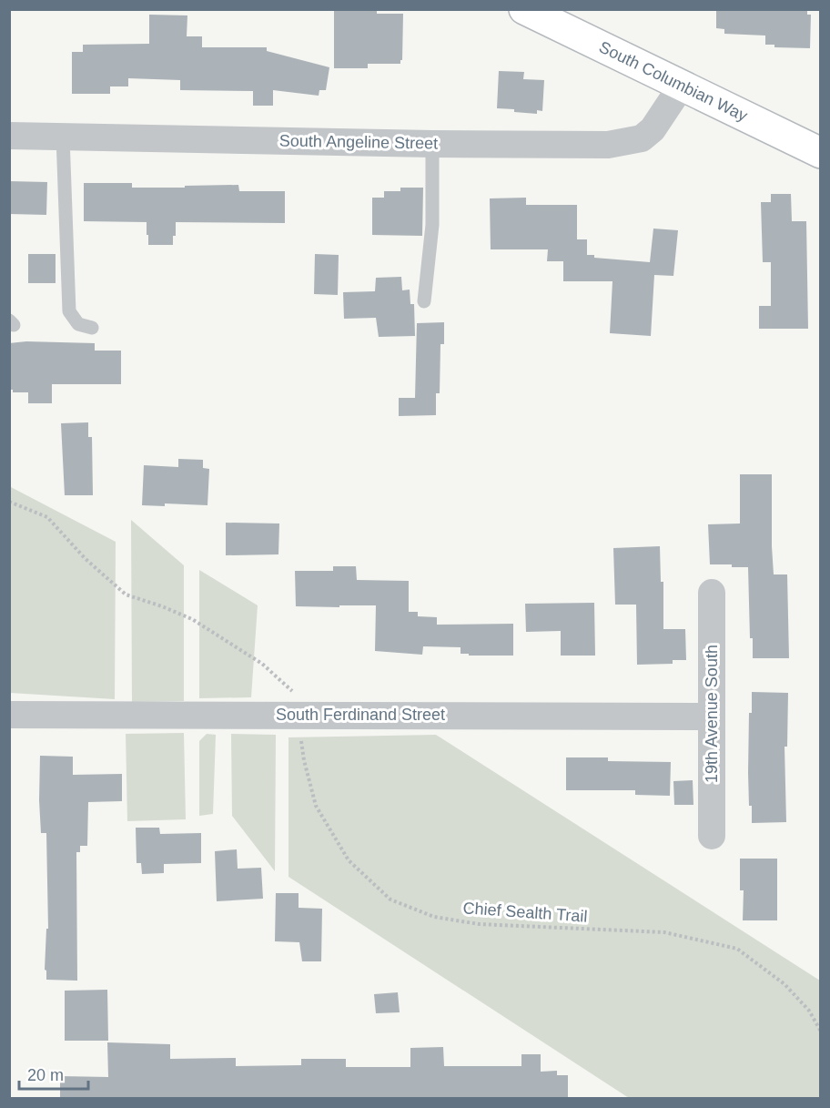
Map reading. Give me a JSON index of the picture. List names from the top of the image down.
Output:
{
  "streets": {
    "main road": ["South Columbian Way"],
    "street": ["South Angeline Street", "19th Avenue South", "South Ferdinand Street"],
    "path": ["Chief Sealth Trail"]
  },
  "crossings": [
    ["South Columbian Way", "South Angeline Street"],
    ["19th Avenue South", "South Ferdinand Street"]
  ],
  "scale_bar": "20 m"
}
